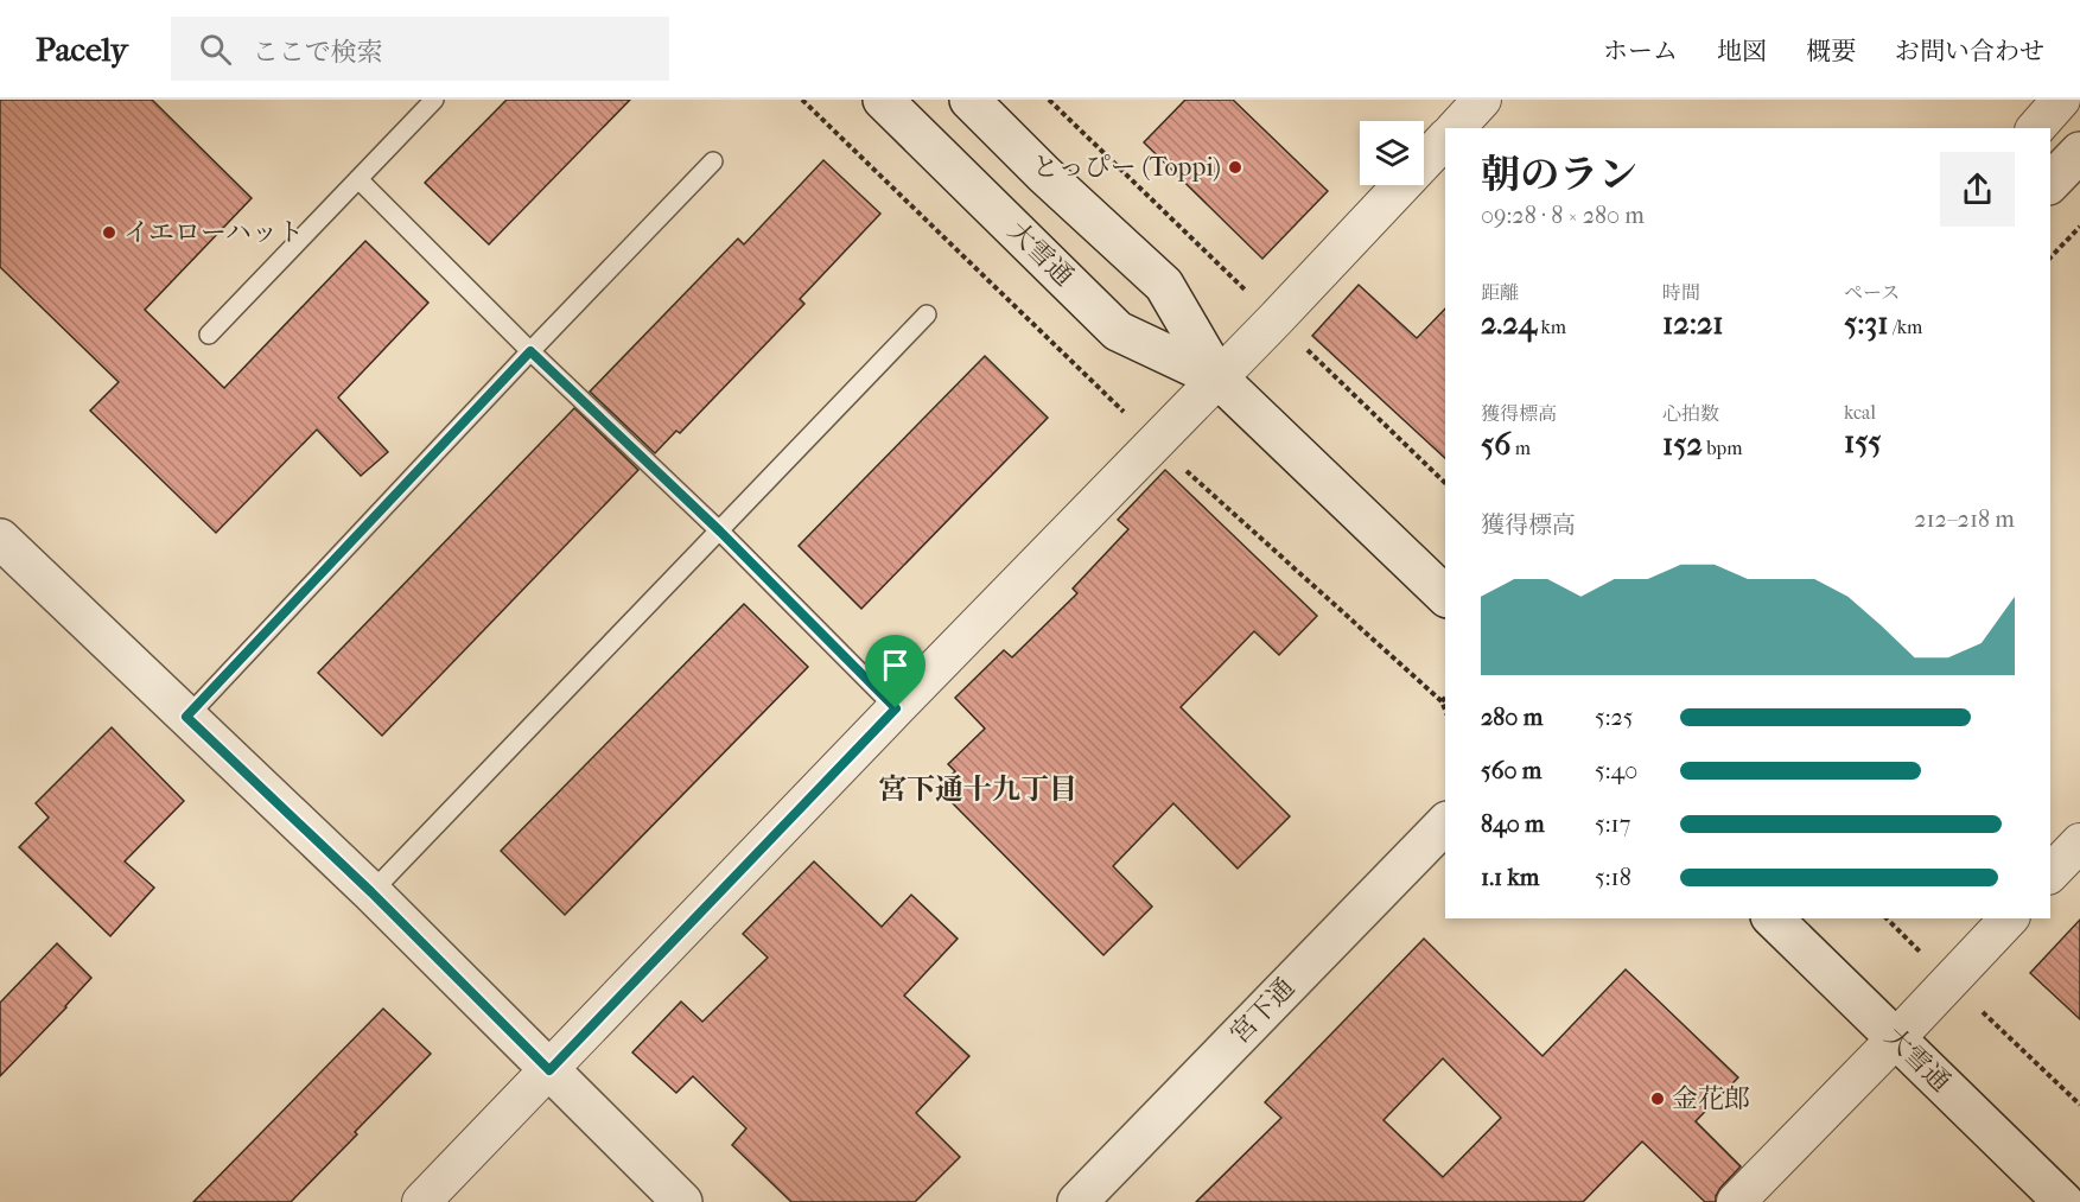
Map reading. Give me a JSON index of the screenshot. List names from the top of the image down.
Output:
{
  "streets": {
    "main road": ["大雪通", "宮下通"]
  },
  "districts": ["宮下通十九丁目"],
  "places": ["とっぴー (Toppi)", "イエローハット", "金花郎"],
  "page": {
    "header": "Pacely",
    "search": "ここで検索",
    "nav": [
      "ホーム",
      "地図",
      "概要",
      "お問い合わせ"
    ],
    "heading": ["朝のラン", "09:28 · 8 × 280 m"],
    "stats": [
      ["距離", "2.24 km"],
      ["時間", "12:21"],
      ["ペース", "5:31 /km"],
      ["獲得標高", "56 m"],
      ["心拍数", "152 bpm"],
      ["kcal", "155"]
    ],
    "chart": ["獲得標高", "212–218 m"],
    "list": [
      {
        "name": "280 m",
        "note": "5:25"
      },
      {
        "name": "560 m",
        "note": "5:40"
      },
      {
        "name": "840 m",
        "note": "5:17"
      },
      {
        "name": "1.1 km",
        "note": "5:18"
      }
    ]
  }
}
